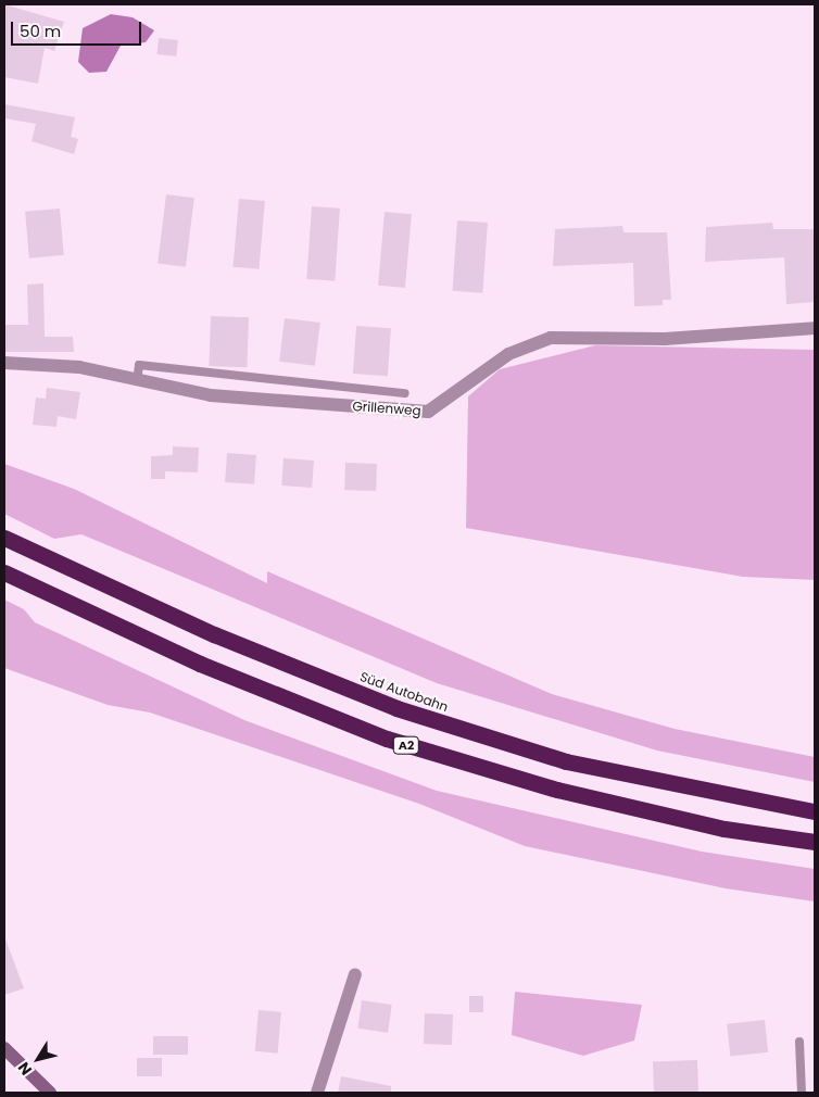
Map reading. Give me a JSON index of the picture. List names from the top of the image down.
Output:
{
  "streets": {
    "highway": ["Süd Autobahn", "A2"],
    "street": ["Grillenweg"]
  },
  "scale_bar": "50 m",
  "north": "bottom left"
}
